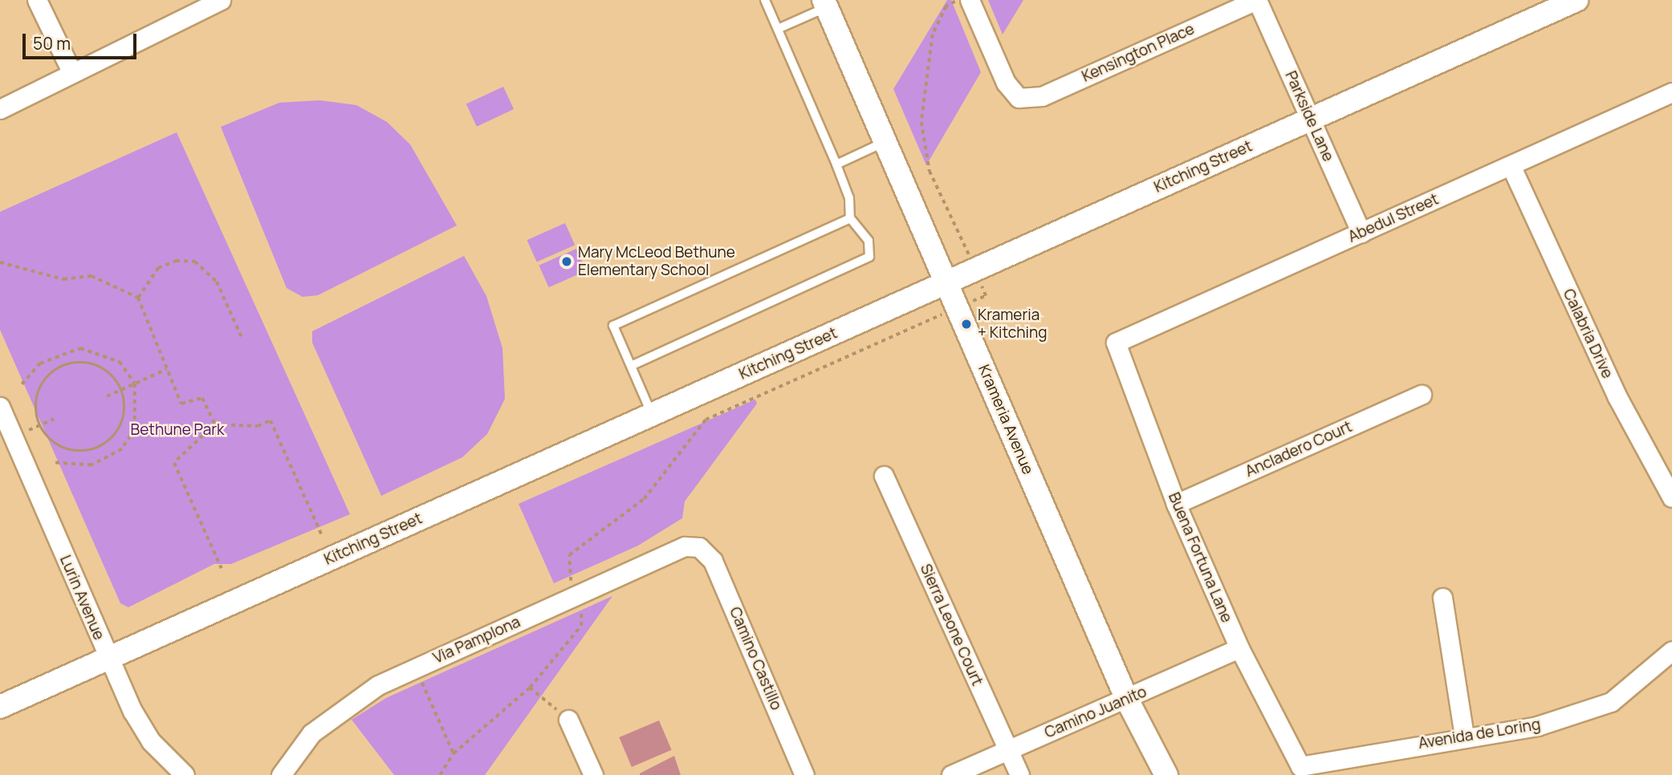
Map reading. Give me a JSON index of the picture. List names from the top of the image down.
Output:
{
  "streets": {
    "street": [
      "Kensington Place",
      "Parkside Lane",
      "Kitching Street",
      "Abedul Street",
      "Calabria Drive",
      "Krameria Avenue",
      "Ancladero Court",
      "Buena Fortuna Lane",
      "Lurin Avenue",
      "Sierra Leone Court",
      "Via Pamplona",
      "Camino Castillo",
      "Camino Juanito",
      "Avenida de Loring"
    ]
  },
  "crossings": [
    ["Kensington Place", "Parkside Lane"],
    ["Parkside Lane", "Kitching Street"],
    ["Parkside Lane", "Abedul Street"],
    ["Kitching Street", "Krameria Avenue"],
    ["Kitching Street", "Lurin Avenue"],
    ["Abedul Street", "Calabria Drive"],
    ["Abedul Street", "Buena Fortuna Lane"],
    ["Krameria Avenue", "Camino Juanito"],
    ["Ancladero Court", "Buena Fortuna Lane"],
    ["Buena Fortuna Lane", "Camino Juanito"],
    ["Buena Fortuna Lane", "Avenida de Loring"],
    ["Sierra Leone Court", "Camino Juanito"],
    ["Via Pamplona", "Camino Castillo"]
  ],
  "parks": ["Bethune Park"],
  "places": ["Mary McLeod Bethune Elementary School", "Krameria + Kitching"],
  "scale_bar": "50 m"
}
